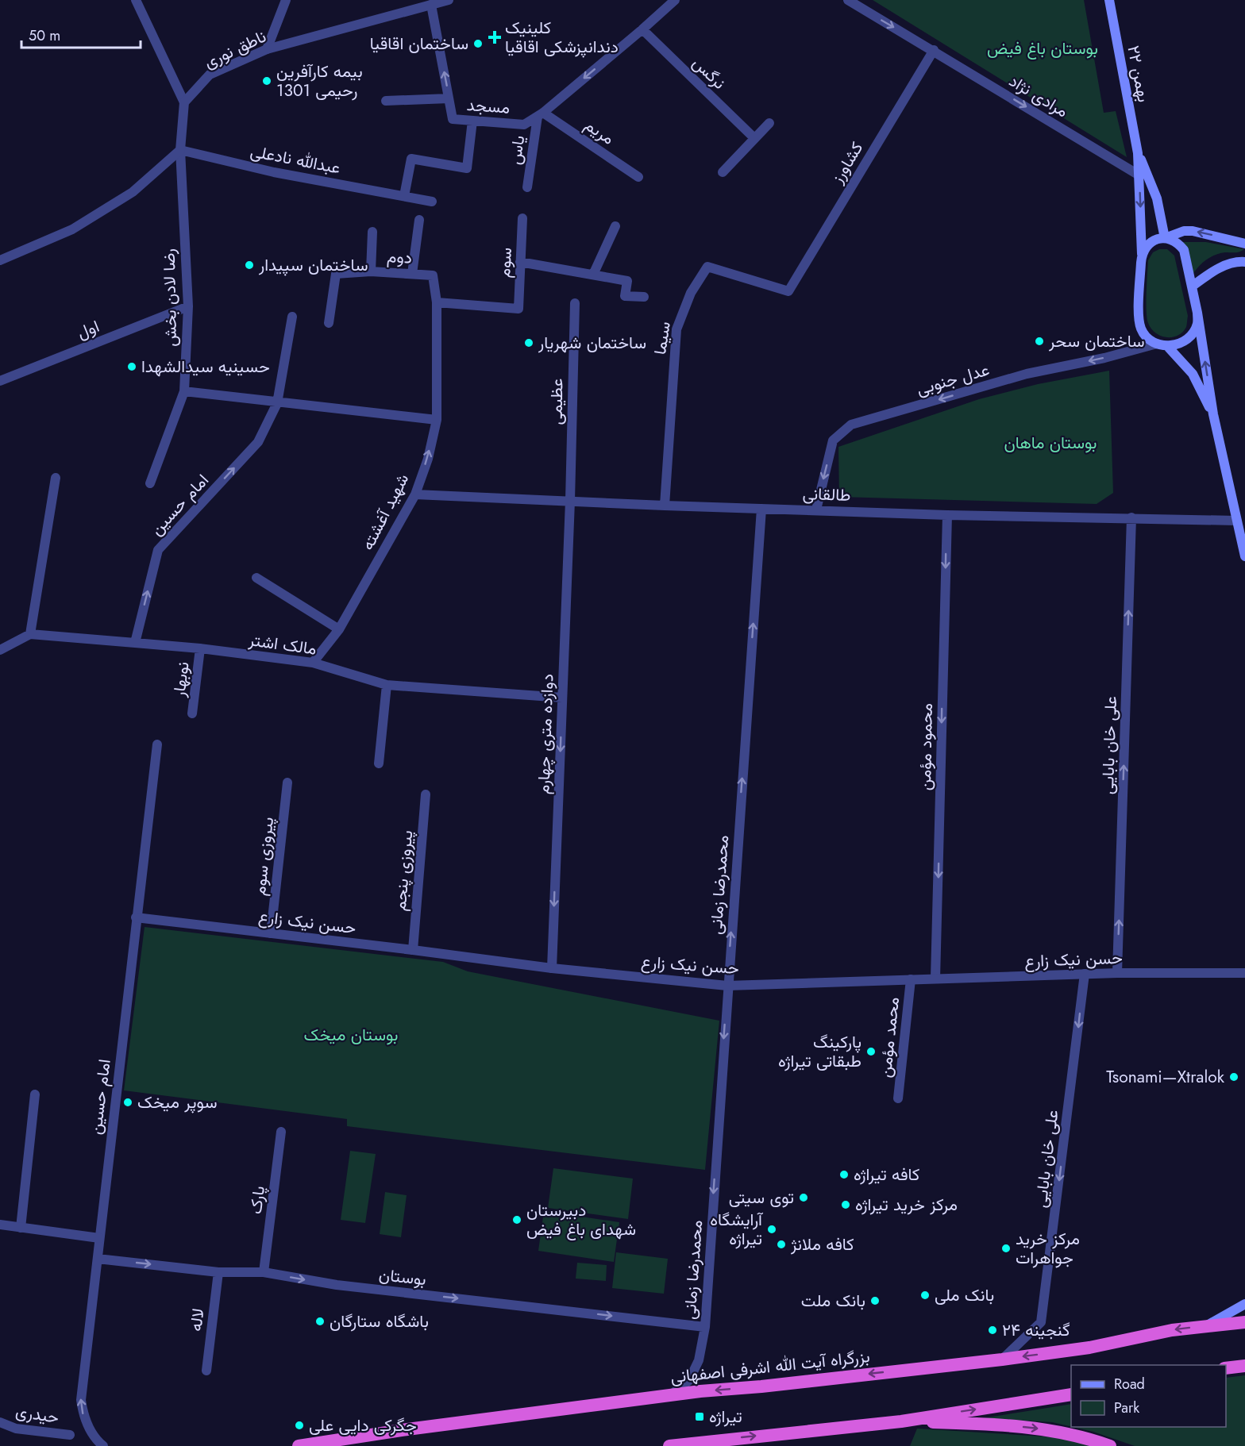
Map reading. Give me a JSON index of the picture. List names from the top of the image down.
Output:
{
  "streets": {
    "highway": ["بزرگراه آیت الله اشرفی اصفهانی"],
    "main road": ["۲۲ بهمن"],
    "street": [
      "ناطق نوری",
      "نرگس",
      "مرادی نژاد",
      "مسجد",
      "مریم",
      "یاس",
      "عبدالله نادعلی",
      "کشاورز",
      "دوم",
      "سوم",
      "رضا لادن بخش",
      "اول",
      "سیما",
      "عدل جنوبی",
      "عظیمی",
      "طالقانی",
      "امام حسین",
      "شهید آغشته",
      "مالک اشتر",
      "نوبهار",
      "دوازده متری چهارم",
      "علی خان بابایی",
      "محمود مؤمن",
      "پیروزی سوم",
      "پیروزی پنجم",
      "محمدرضا زمانی",
      "حسن نیک زارع",
      "محمد مؤمن",
      "پارک",
      "بوستان",
      "لاله",
      "حیدری"
    ]
  },
  "crossings": [
    ["ناطق نوری", "مسجد"],
    ["۲۲ بهمن", "مرادی نژاد"],
    ["۲۲ بهمن", "عدل جنوبی"],
    ["مرادی نژاد", "کشاورز"],
    ["مسجد", "مریم"],
    ["مسجد", "یاس"],
    ["مریم", "یاس"],
    ["عبدالله نادعلی", "رضا لادن بخش"],
    ["کشاورز", "سیما"],
    ["دوم", "سوم"],
    ["دوم", "شهید آغشته"],
    ["سوم", "شهید آغشته"],
    ["رضا لادن بخش", "اول"],
    ["سیما", "طالقانی"],
    ["عدل جنوبی", "طالقانی"],
    ["عظیمی", "طالقانی"],
    ["عظیمی", "دوازده متری چهارم"],
    ["طالقانی", "شهید آغشته"],
    ["طالقانی", "دوازده متری چهارم"],
    ["طالقانی", "علی خان بابایی"],
    ["طالقانی", "محمود مؤمن"],
    ["طالقانی", "محمدرضا زمانی"],
    ["امام حسین", "مالک اشتر"],
    ["امام حسین", "حسن نیک زارع"],
    ["امام حسین", "بوستان"],
    ["شهید آغشته", "مالک اشتر"],
    ["مالک اشتر", "نوبهار"],
    ["مالک اشتر", "دوازده متری چهارم"],
    ["دوازده متری چهارم", "حسن نیک زارع"],
    ["علی خان بابایی", "حسن نیک زارع"],
    ["علی خان بابایی", "بزرگراه آیت الله اشرفی اصفهانی"],
    ["محمود مؤمن", "حسن نیک زارع"],
    ["پیروزی سوم", "حسن نیک زارع"],
    ["پیروزی پنجم", "حسن نیک زارع"],
    ["محمدرضا زمانی", "حسن نیک زارع"],
    ["محمدرضا زمانی", "بوستان"],
    ["محمدرضا زمانی", "بزرگراه آیت الله اشرفی اصفهانی"],
    ["حسن نیک زارع", "محمد مؤمن"],
    ["پارک", "بوستان"],
    ["بوستان", "لاله"]
  ],
  "one_way": [
    "مرادی نژاد",
    "مسجد",
    "عدل جنوبی",
    "امام حسین",
    "دوازده متری چهارم",
    "محمود مؤمن",
    "بوستان"
  ],
  "parks": ["بوستان باغ فیض", "بوستان ماهان", "بوستان میخک"],
  "places": {
    "health": ["کلینیک دندانپزشکی اقاقیا"],
    "other": [
      "ساختمان اقاقیا",
      "بیمه کارآفرین 1301 رحیمی",
      "ساختمان سپیدار",
      "ساختمان سحر",
      "ساختمان شهریار",
      "حسینیه سیدالشهدا",
      "پارکینگ طبقاتی تیراژه",
      "Tsonami—Xtralok",
      "سوپر میخک",
      "کافه تیراژه",
      "توی سیتی",
      "مرکز خرید تیراژه",
      "دبیرستان شهدای باغ فیض",
      "آرایشگاه تیراژه",
      "کافه ملانژ",
      "مرکز خرید جواهرات",
      "بانک ملی",
      "بانک ملت",
      "باشگاه ستارگان",
      "گنجینه ۲۴",
      "جگرکی دایی علی"
    ],
    "transit": ["تیراژه"]
  },
  "legend": ["Road", "Park"],
  "scale_bar": "50 m"
}
